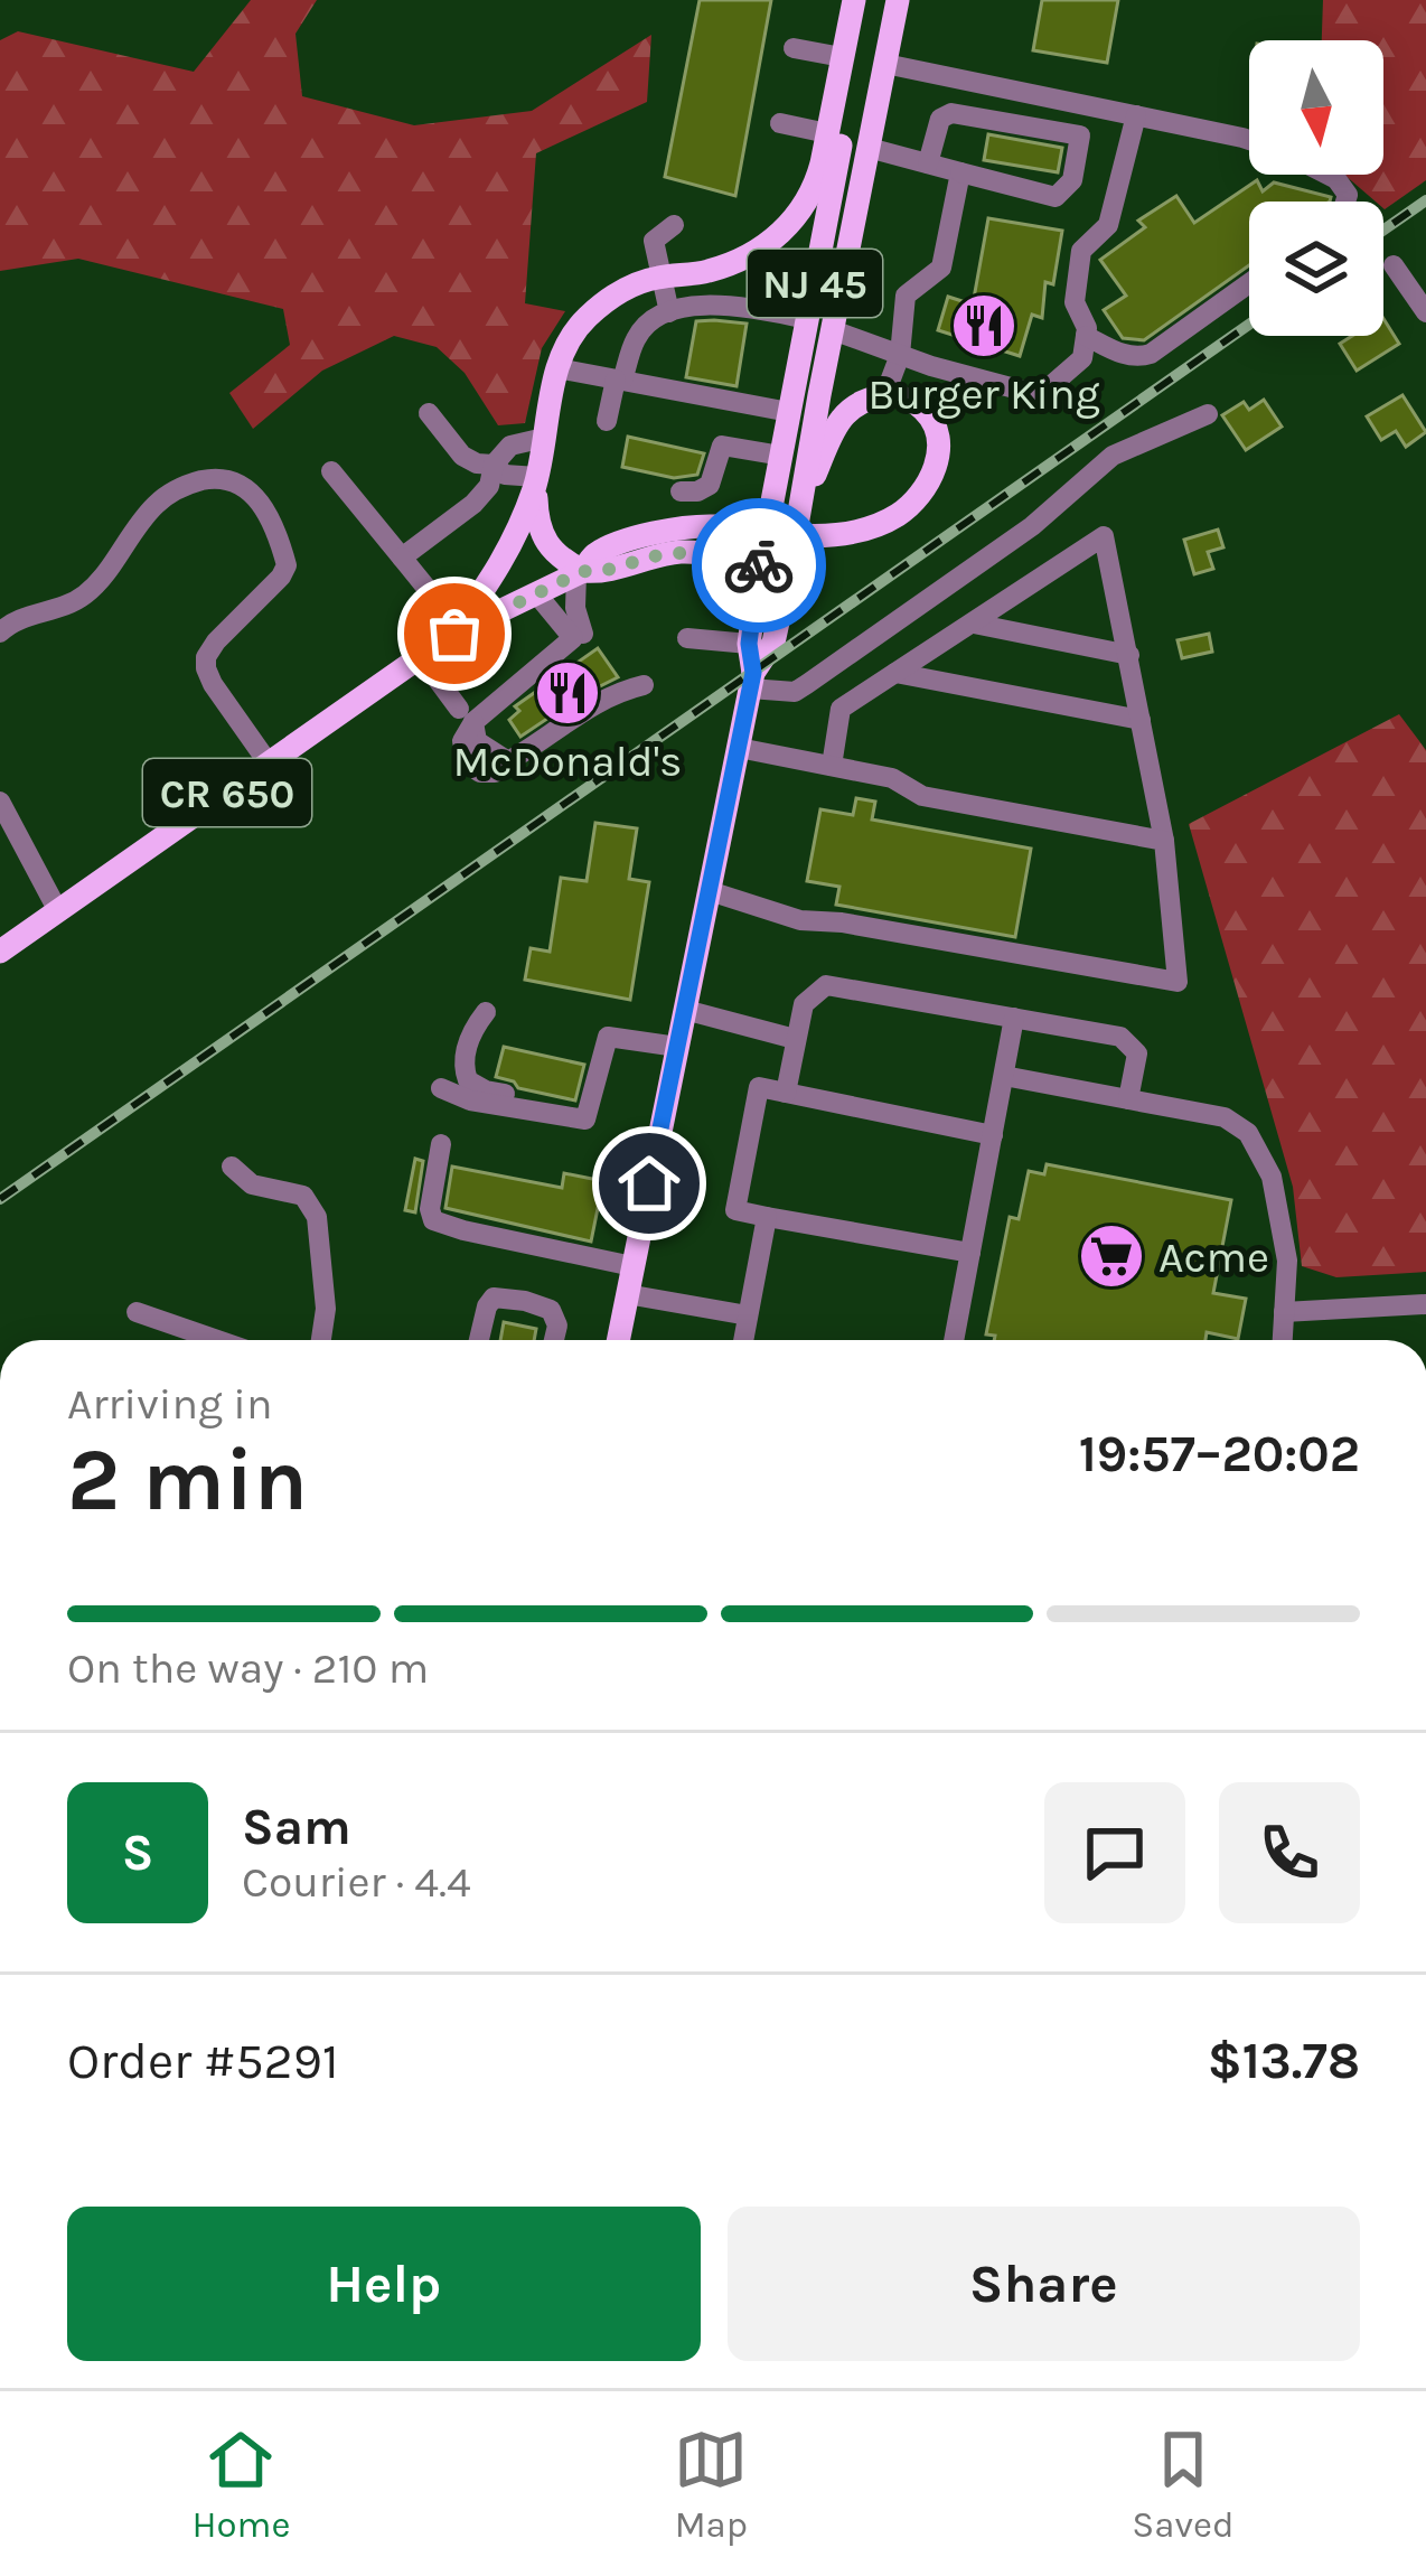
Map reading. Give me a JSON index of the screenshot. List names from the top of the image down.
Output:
{
  "streets": {
    "main road": ["NJ 45", "CR 650"]
  },
  "crossings": [
    ["NJ 45", "CR 650"]
  ],
  "places": {
    "restaurant": ["Burger King", "McDonald's"],
    "supermarket": ["Acme"]
  },
  "north": "bottom",
  "page": {
    "heading": ["2 min", "Arriving in", "19:57–20:02"],
    "panel": [
      "Sam",
      "Courier · 4.4",
      "Order #5291",
      "$13.78"
    ],
    "bar": "On the way · 210 m",
    "round": "S",
    "buttons": ["Help", "Share"],
    "tabs": ["Home", "Map", "Saved"]
  }
}
